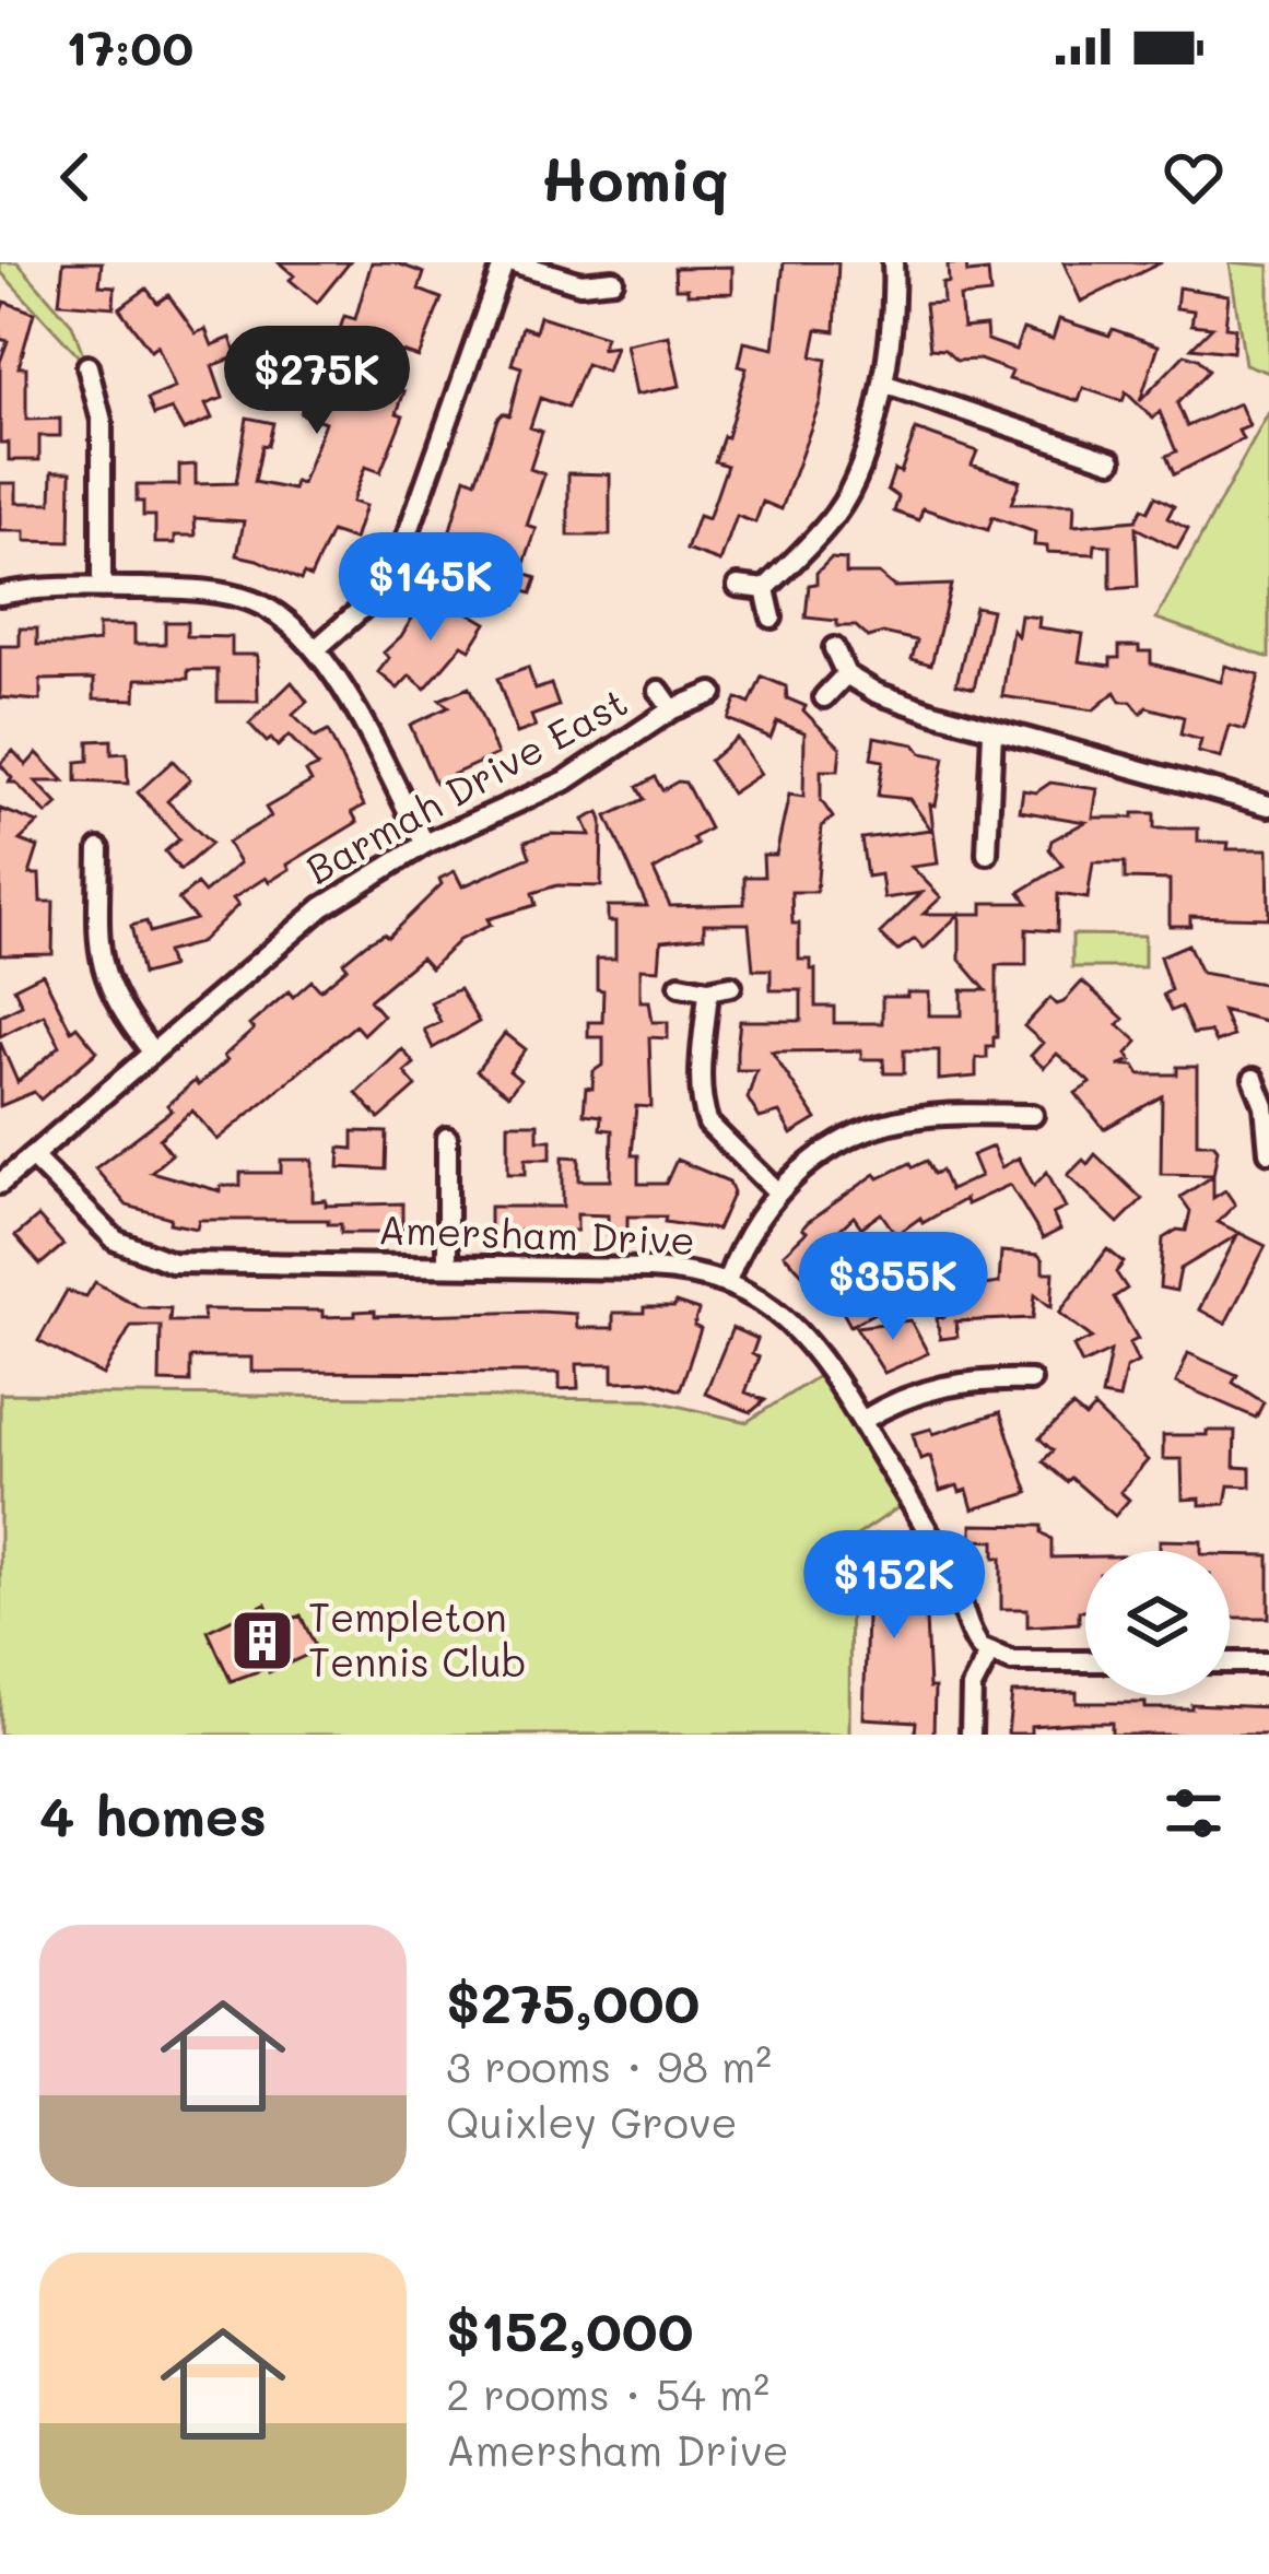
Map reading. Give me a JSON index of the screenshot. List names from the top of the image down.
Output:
{
  "streets": {
    "street": ["Barmah Drive East", "Amersham Drive"]
  },
  "crossings": [
    ["Barmah Drive East", "Amersham Drive"]
  ],
  "places": {
    "building": ["Templeton Tennis Club"]
  },
  "page": {
    "status": "17:00",
    "header": "Homiq",
    "price": [
      "$275K",
      "$145K",
      "$355K",
      "$152K"
    ],
    "heading": "4 homes",
    "list": [
      {
        "name": "$275,000",
        "note": "3 rooms · 98 m² · Quixley Grove"
      },
      {
        "name": "$152,000",
        "note": "2 rooms · 54 m² · Amersham Drive"
      }
    ]
  }
}
